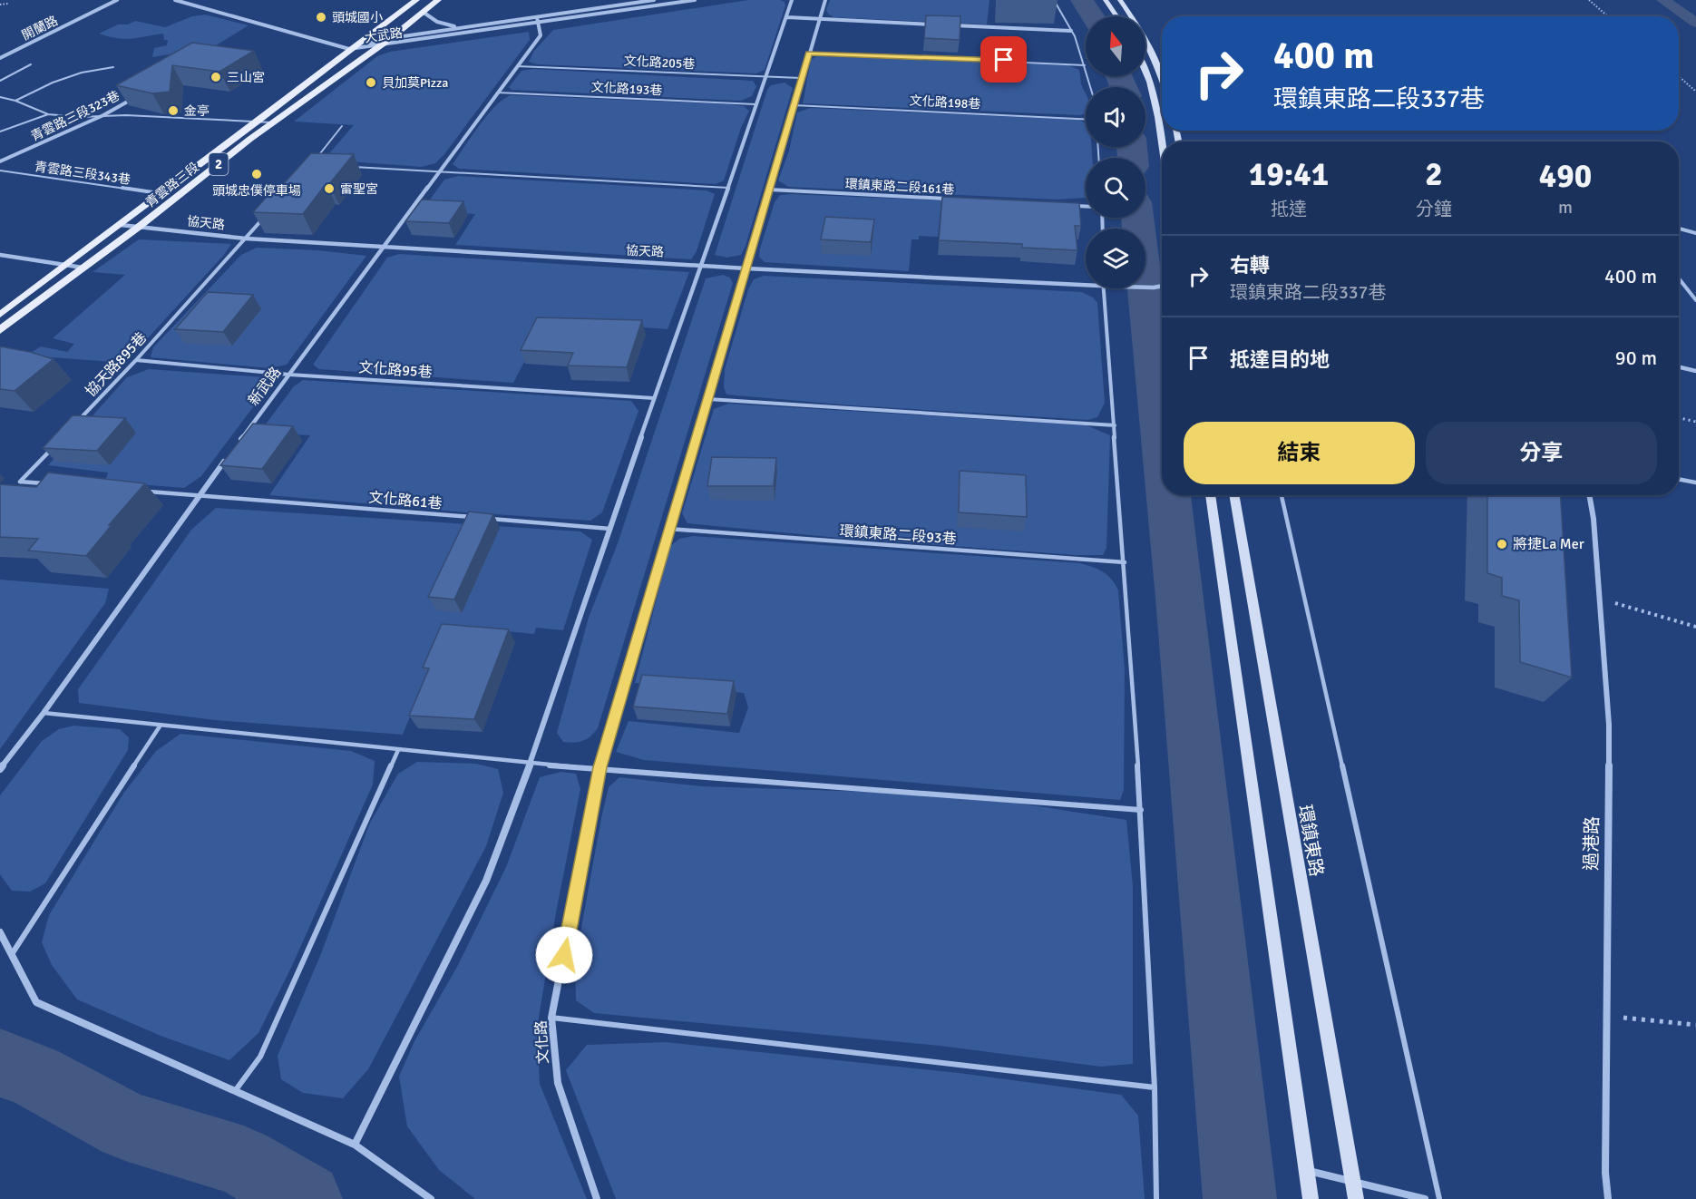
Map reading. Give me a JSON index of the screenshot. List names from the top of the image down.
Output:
{
  "streets": {
    "main road": ["2", "青雲路三段"],
    "street": [
      "開蘭路",
      "大武路",
      "青雲路三段323巷",
      "協天路",
      "新武路",
      "環鎮東路",
      "過港路",
      "文化路"
    ],
    "lane": [
      "文化路205巷",
      "文化路193巷",
      "文化路198巷",
      "青雲路三段343巷",
      "環鎮東路二段161巷",
      "協天路895巷",
      "文化路95巷",
      "文化路61巷",
      "環鎮東路二段93巷"
    ]
  },
  "crossings": [
    ["大武路", "青雲路三段"],
    ["大武路", "新武路"],
    ["文化路205巷", "新武路"],
    ["文化路205巷", "文化路"],
    ["文化路193巷", "新武路"],
    ["文化路198巷", "文化路"],
    ["青雲路三段343巷", "青雲路三段"],
    ["青雲路三段", "協天路"],
    ["環鎮東路二段161巷", "文化路"],
    ["協天路", "協天路895巷"],
    ["協天路", "新武路"],
    ["協天路", "文化路"],
    ["協天路895巷", "文化路95巷"],
    ["文化路95巷", "新武路"],
    ["環鎮東路二段93巷", "文化路"]
  ],
  "places": [
    "頭城國小",
    "三山宮",
    "貝加莫Pizza",
    "金亭",
    "頭城忠僕停車場",
    "雷聖宮",
    "將捷La Mer"
  ],
  "north": "top",
  "page": {
    "turn": ["400 m", "環鎮東路二段337巷"],
    "eta": [
      "19:41",
      "抵達",
      "2",
      "分鐘",
      "490",
      "m"
    ],
    "list": [
      {
        "name": "右轉",
        "note": "環鎮東路二段337巷",
        "value": "400 m"
      },
      {
        "name": "抵達目的地",
        "value": "90 m"
      }
    ],
    "buttons": ["結束", "分享"]
  }
}
